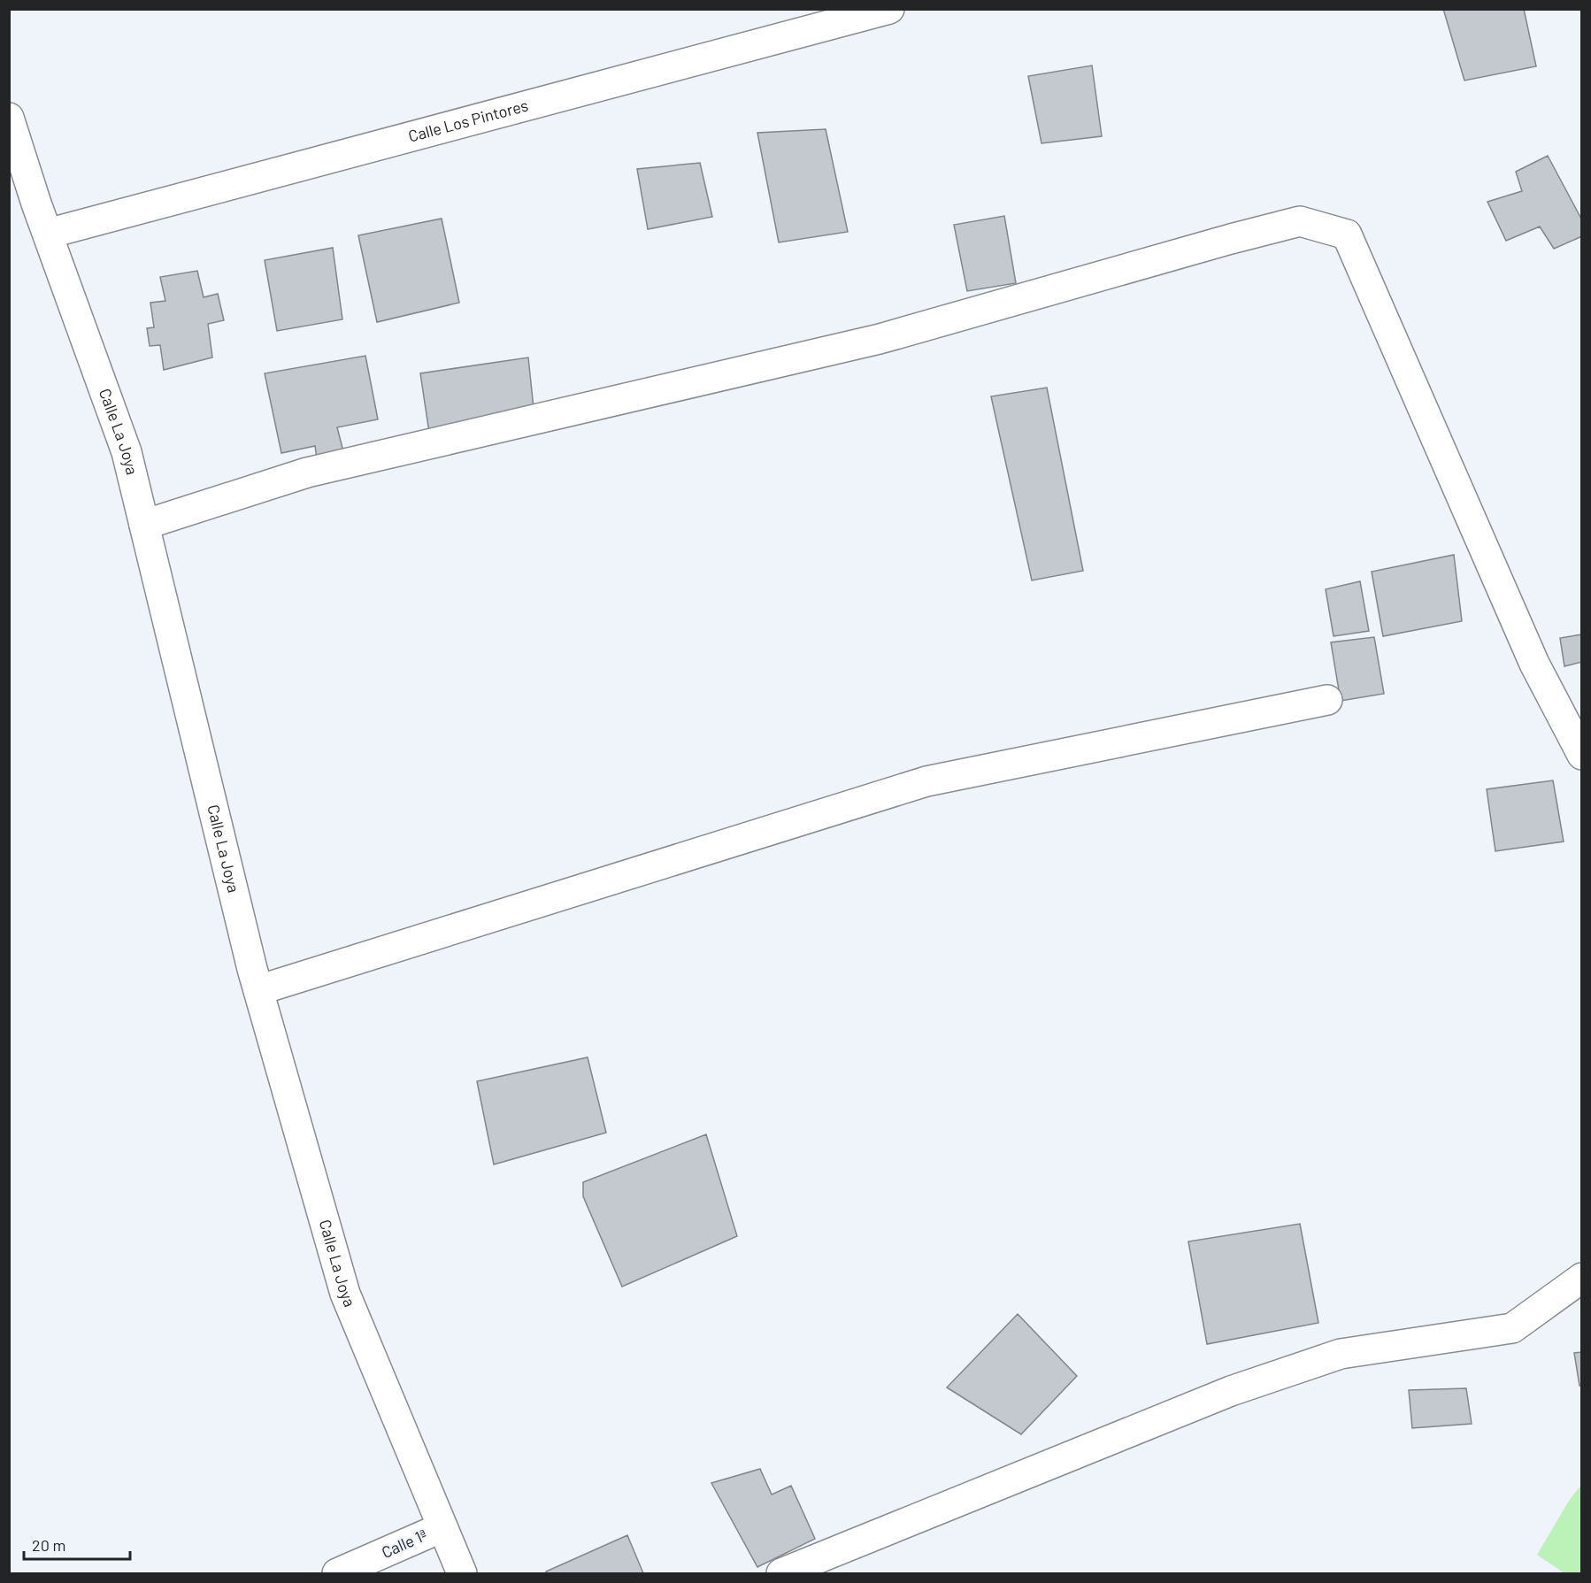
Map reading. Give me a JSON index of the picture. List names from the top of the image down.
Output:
{
  "streets": {
    "street": ["Calle Los Pintores", "Calle La Joya", "Calle 1ª"]
  },
  "crossings": [
    ["Calle Los Pintores", "Calle La Joya"],
    ["Calle La Joya", "Calle 1ª"]
  ],
  "scale_bar": "20 m"
}
